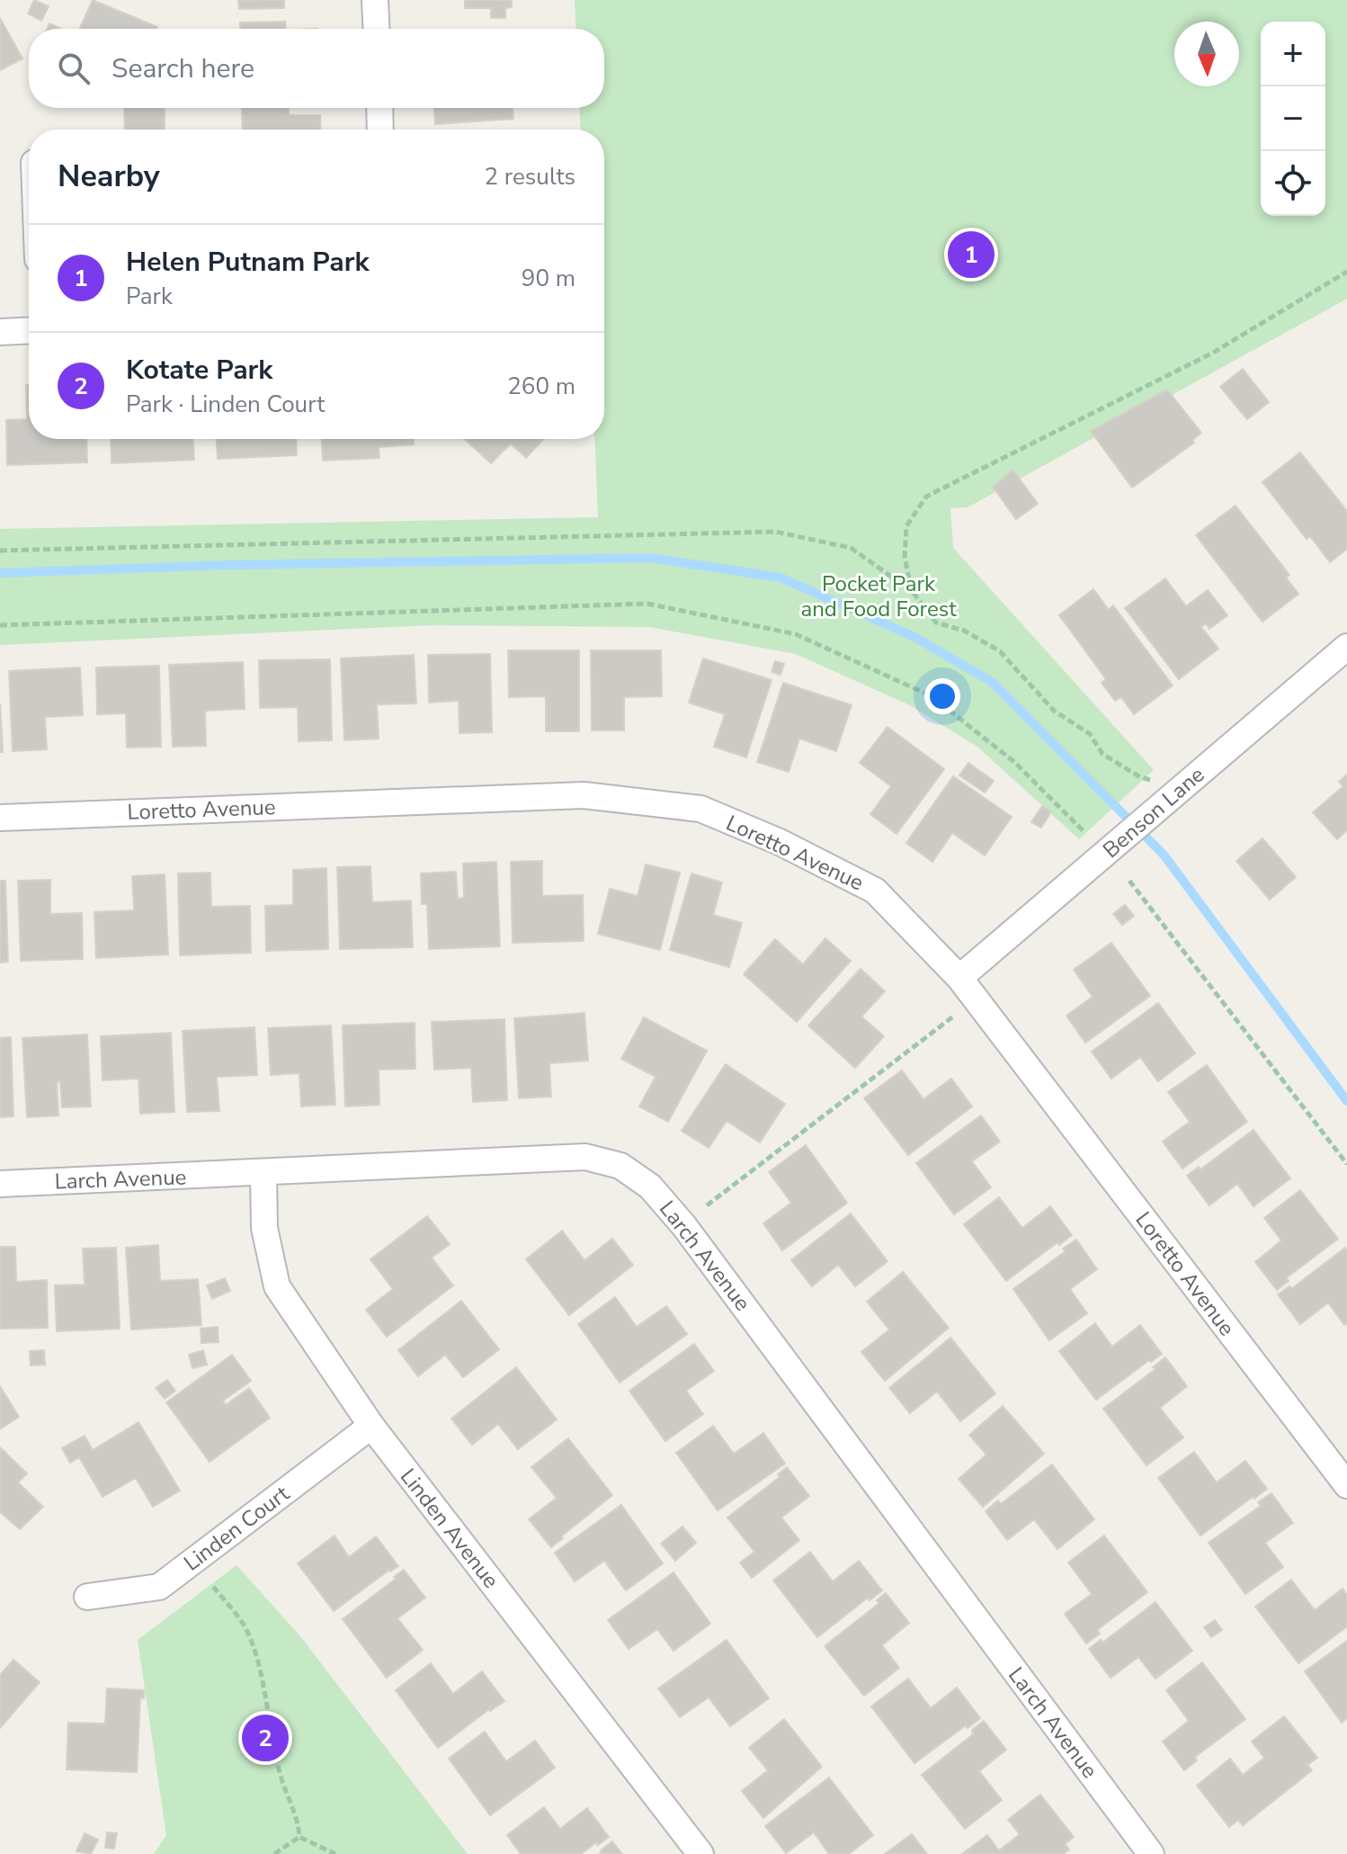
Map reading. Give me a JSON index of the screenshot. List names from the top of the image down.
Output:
{
  "streets": {
    "street": [
      "Loretto Avenue",
      "Benson Lane",
      "Larch Avenue",
      "Linden Court",
      "Linden Avenue"
    ]
  },
  "crossings": [
    ["Loretto Avenue", "Benson Lane"],
    ["Larch Avenue", "Linden Avenue"],
    ["Linden Court", "Linden Avenue"]
  ],
  "parks": ["Pocket Park and Food Forest"],
  "north": "bottom",
  "page": {
    "map_buttons": ["+", "−"],
    "search": "Search here",
    "heading": ["Nearby", "2 results"],
    "list": [
      {
        "mark": "1",
        "name": "Helen Putnam Park",
        "note": "Park",
        "value": "90 m"
      },
      {
        "mark": "2",
        "name": "Kotate Park",
        "note": "Park · Linden Court",
        "value": "260 m"
      }
    ],
    "pins": ["1", "2"]
  }
}
